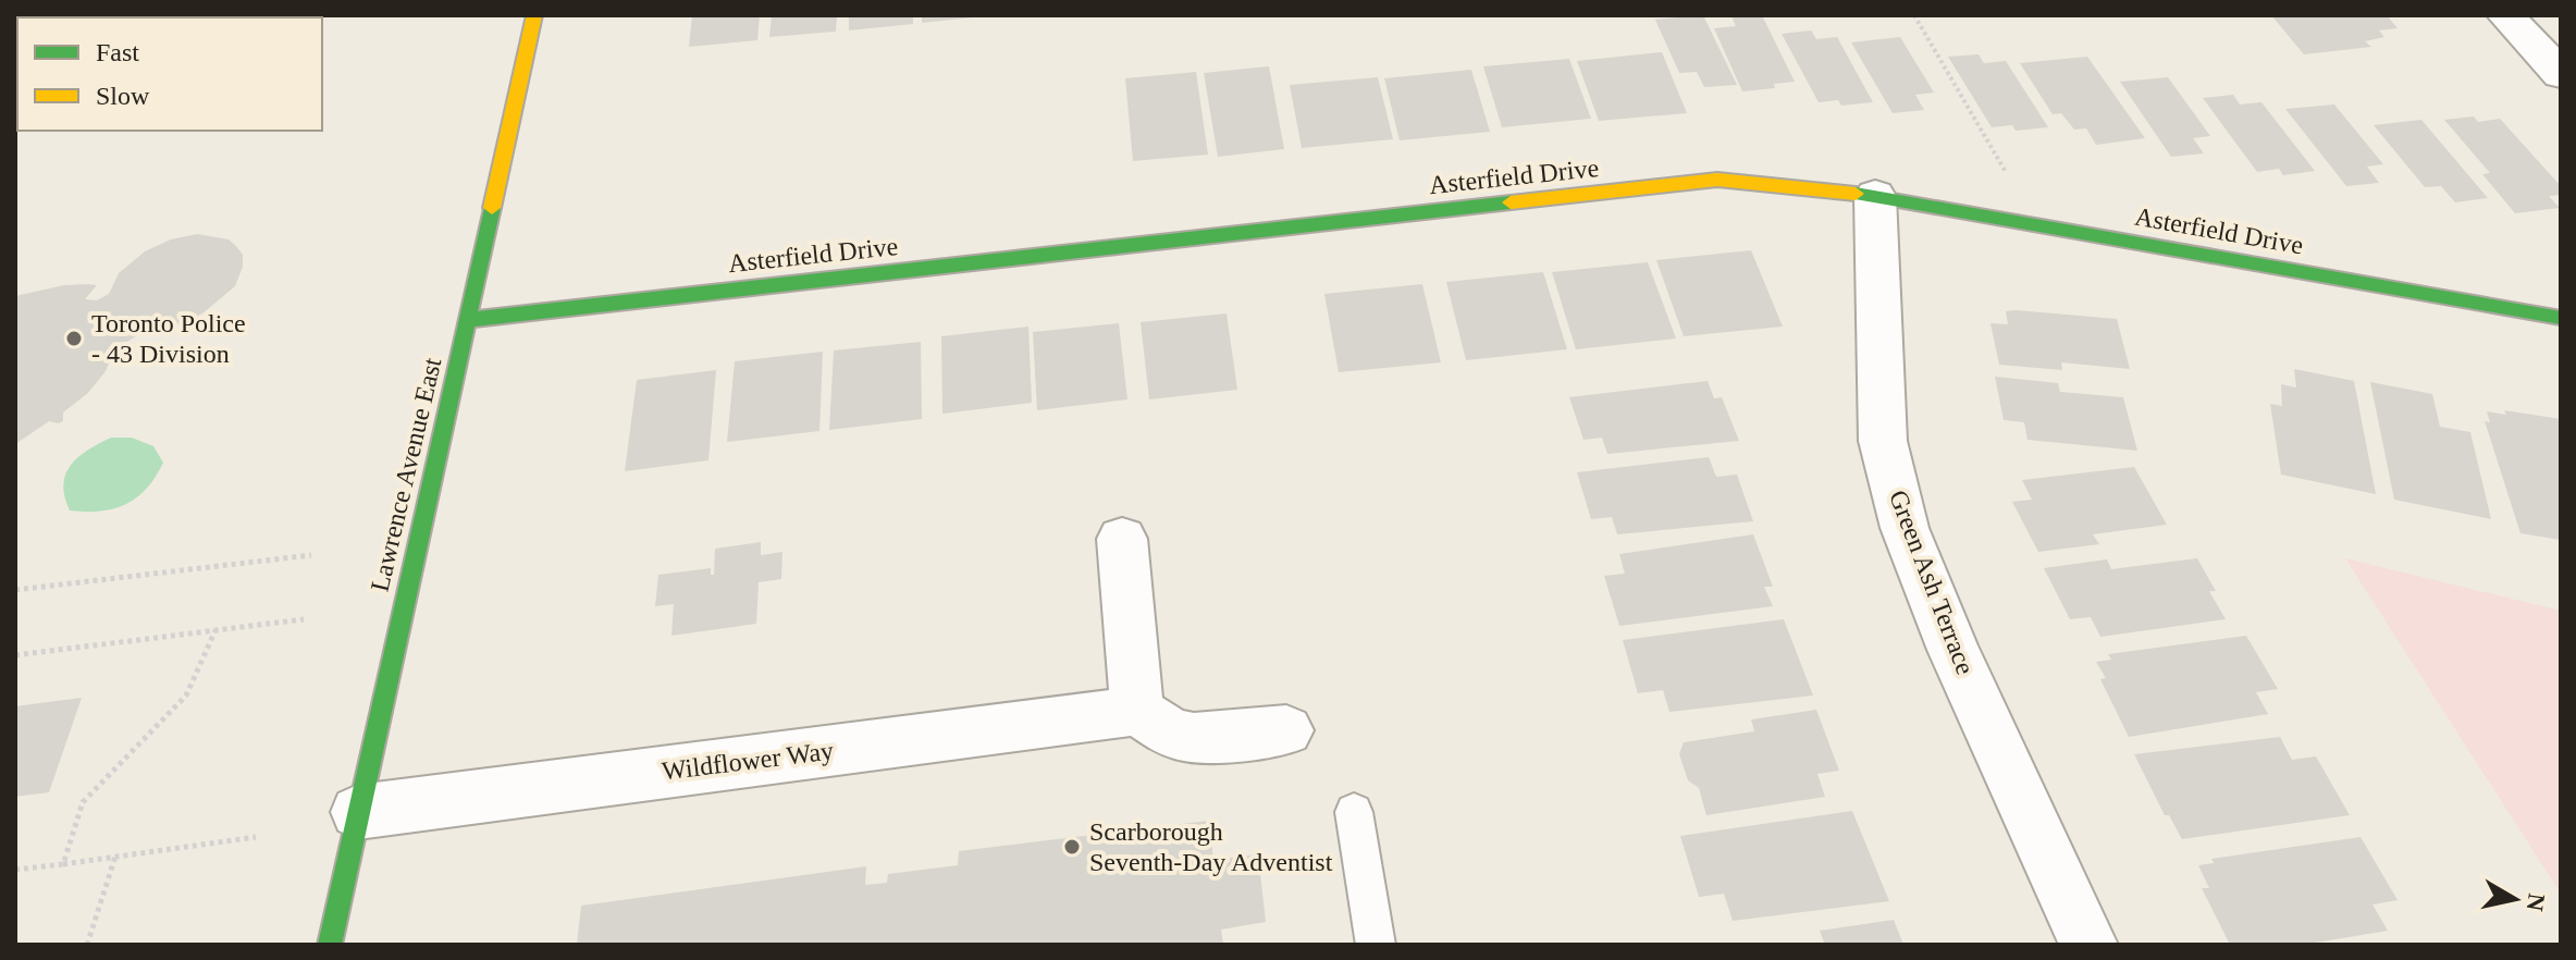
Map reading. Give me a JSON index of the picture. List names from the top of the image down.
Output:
{
  "streets": {
    "street": [
      "Asterfield Drive",
      "Lawrence Avenue East",
      "Green Ash Terrace",
      "Wildflower Way"
    ]
  },
  "crossings": [
    ["Asterfield Drive", "Lawrence Avenue East"],
    ["Asterfield Drive", "Green Ash Terrace"],
    ["Lawrence Avenue East", "Wildflower Way"]
  ],
  "places": ["Toronto Police - 43 Division", "Scarborough Seventh-Day Adventist"],
  "legend": ["Fast", "Slow"],
  "north": "right"
}
